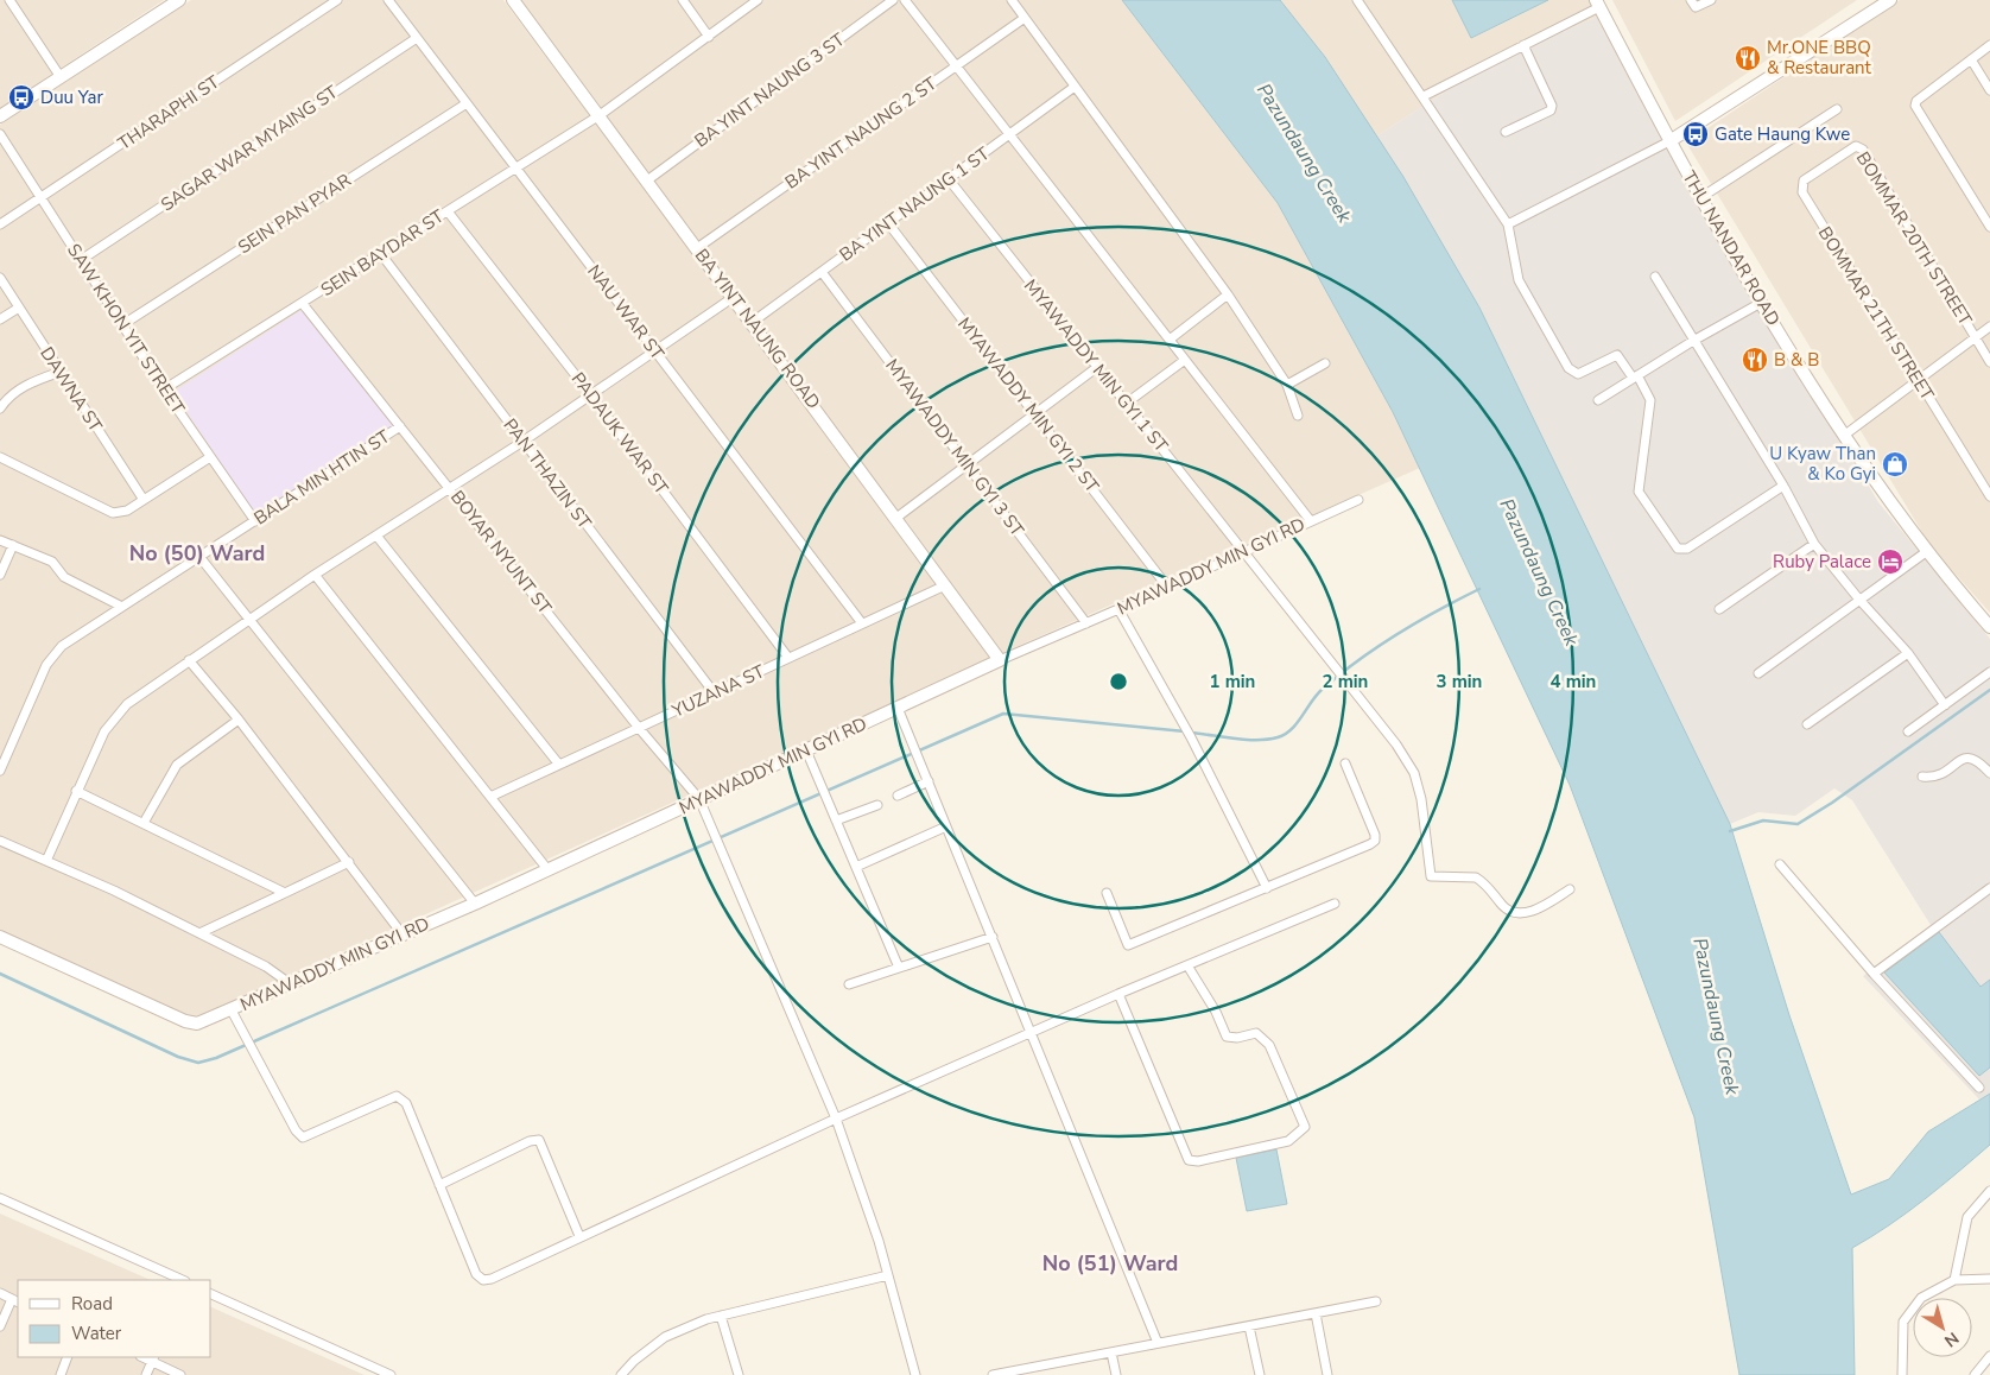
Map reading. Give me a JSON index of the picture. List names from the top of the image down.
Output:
{
  "streets": {
    "main road": ["THU NANDAR ROAD", "BA YINT NAUNG ROAD", "MYAWADDY MIN GYI RD"],
    "street": [
      "BA YINT NAUNG 3 ST",
      "THARAPHI ST",
      "BA YINT NAUNG 2 ST",
      "SAGAR WAR MYAING ST",
      "BA YINT NAUNG 1 ST",
      "SEIN PAN PYAR",
      "BOMMAR 20TH STREET",
      "SEIN BAYDAR ST",
      "NAU WAR ST",
      "BOMMAR 21TH STREET",
      "SAW KHON YIT STREET",
      "MYAWADDY MIN GYI 1 ST",
      "DAWNA ST",
      "MYAWADDY MIN GYI 2 ST",
      "PADAUK WAR ST",
      "MYAWADDY MIN GYI 3 ST",
      "PAN THAZIN ST",
      "BALA MIN HTIN ST",
      "BOYAR NYUNT ST",
      "YUZANA ST"
    ]
  },
  "crossings": [
    ["BA YINT NAUNG 3 ST", "BA YINT NAUNG ROAD"],
    ["THARAPHI ST", "SAW KHON YIT STREET"],
    ["BA YINT NAUNG 2 ST", "BA YINT NAUNG ROAD"],
    ["SAGAR WAR MYAING ST", "NAU WAR ST"],
    ["SAGAR WAR MYAING ST", "SAW KHON YIT STREET"],
    ["BA YINT NAUNG 1 ST", "BA YINT NAUNG ROAD"],
    ["BA YINT NAUNG 1 ST", "MYAWADDY MIN GYI 1 ST"],
    ["BA YINT NAUNG 1 ST", "MYAWADDY MIN GYI 2 ST"],
    ["BA YINT NAUNG 1 ST", "MYAWADDY MIN GYI 3 ST"],
    ["SEIN PAN PYAR", "NAU WAR ST"],
    ["SEIN PAN PYAR", "SAW KHON YIT STREET"],
    ["BOMMAR 20TH STREET", "BOMMAR 21TH STREET"],
    ["SEIN BAYDAR ST", "NAU WAR ST"],
    ["SEIN BAYDAR ST", "SAW KHON YIT STREET"],
    ["SEIN BAYDAR ST", "BA YINT NAUNG ROAD"],
    ["SEIN BAYDAR ST", "PADAUK WAR ST"],
    ["SEIN BAYDAR ST", "PAN THAZIN ST"],
    ["SEIN BAYDAR ST", "BOYAR NYUNT ST"],
    ["NAU WAR ST", "YUZANA ST"],
    ["SAW KHON YIT STREET", "BALA MIN HTIN ST"],
    ["BA YINT NAUNG ROAD", "MYAWADDY MIN GYI RD"],
    ["BA YINT NAUNG ROAD", "YUZANA ST"],
    ["MYAWADDY MIN GYI 1 ST", "MYAWADDY MIN GYI RD"],
    ["MYAWADDY MIN GYI 2 ST", "MYAWADDY MIN GYI RD"],
    ["PADAUK WAR ST", "YUZANA ST"],
    ["MYAWADDY MIN GYI 3 ST", "MYAWADDY MIN GYI RD"],
    ["PAN THAZIN ST", "YUZANA ST"],
    ["BALA MIN HTIN ST", "BOYAR NYUNT ST"],
    ["BOYAR NYUNT ST", "MYAWADDY MIN GYI RD"],
    ["BOYAR NYUNT ST", "YUZANA ST"]
  ],
  "districts": ["No (50) Ward", "No (51) Ward"],
  "water": ["Pazundaung Creek"],
  "places": {
    "restaurant": ["Mr.ONE BBQ & Restaurant", "B & B"],
    "bus stop": ["Duu Yar", "Gate Haung Kwe"],
    "shop": ["U Kyaw Than & Ko Gyi"],
    "hotel": ["Ruby Palace"]
  },
  "legend": ["Road", "Water"],
  "north": "bottom right",
  "rings": [
    "1 min",
    "2 min",
    "3 min",
    "4 min"
  ]
}
